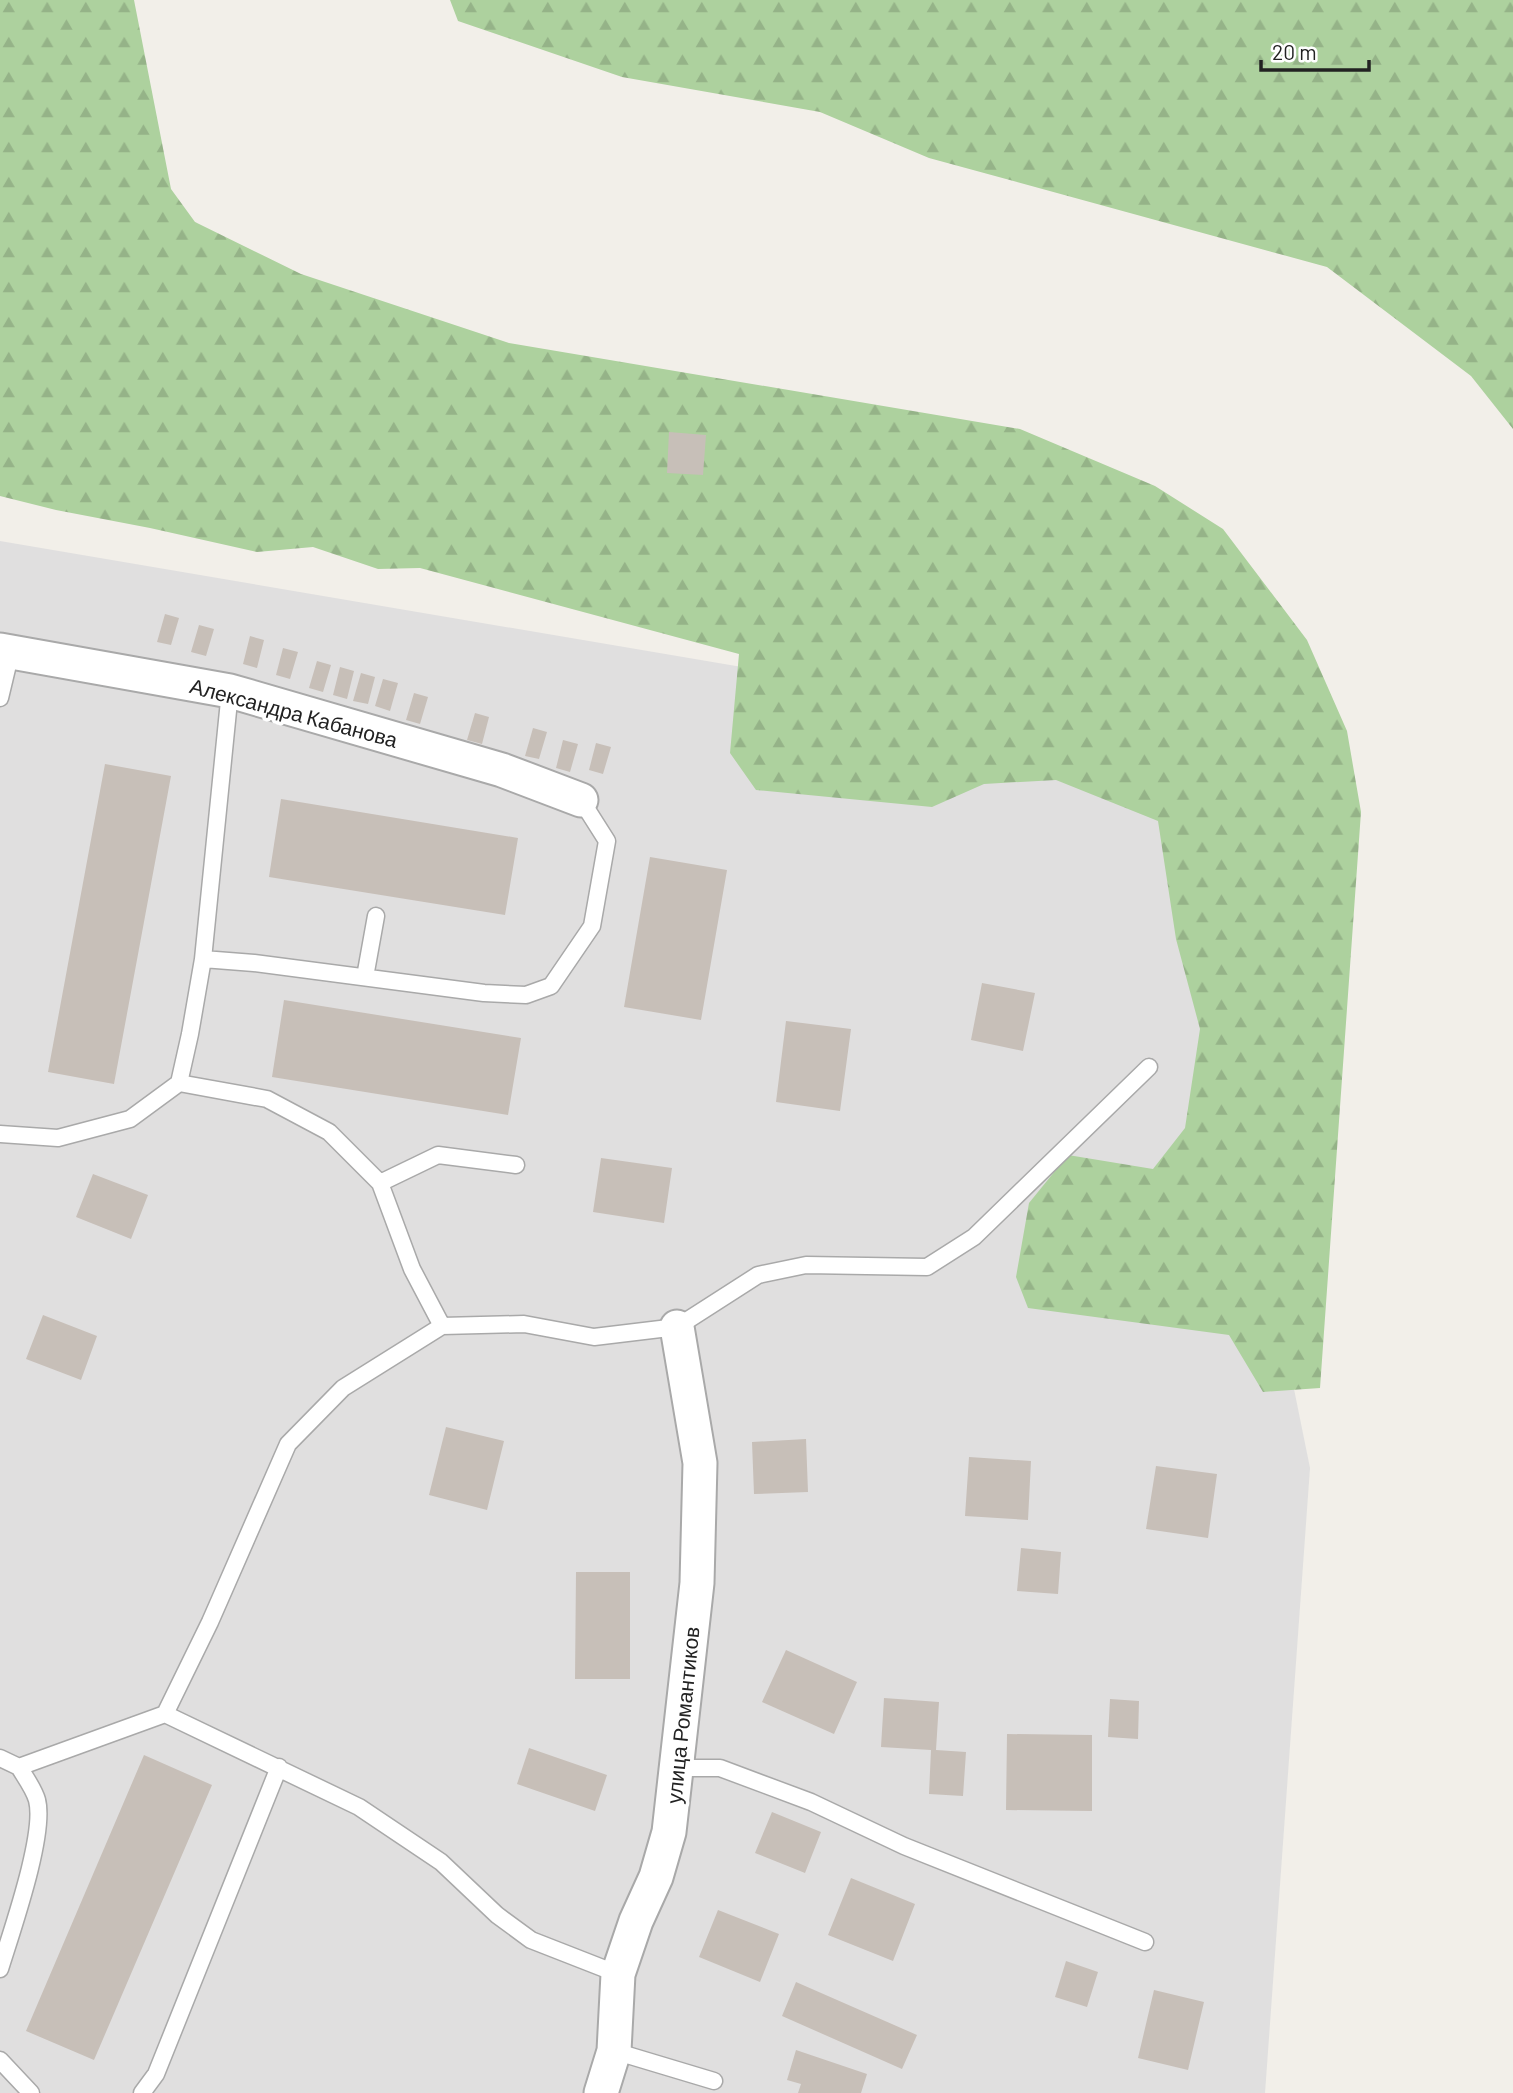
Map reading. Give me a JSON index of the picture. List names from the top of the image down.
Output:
{
  "streets": {
    "street": ["Александра Кабанова", "улица Романтиков"]
  },
  "scale_bar": "20 m"
}
